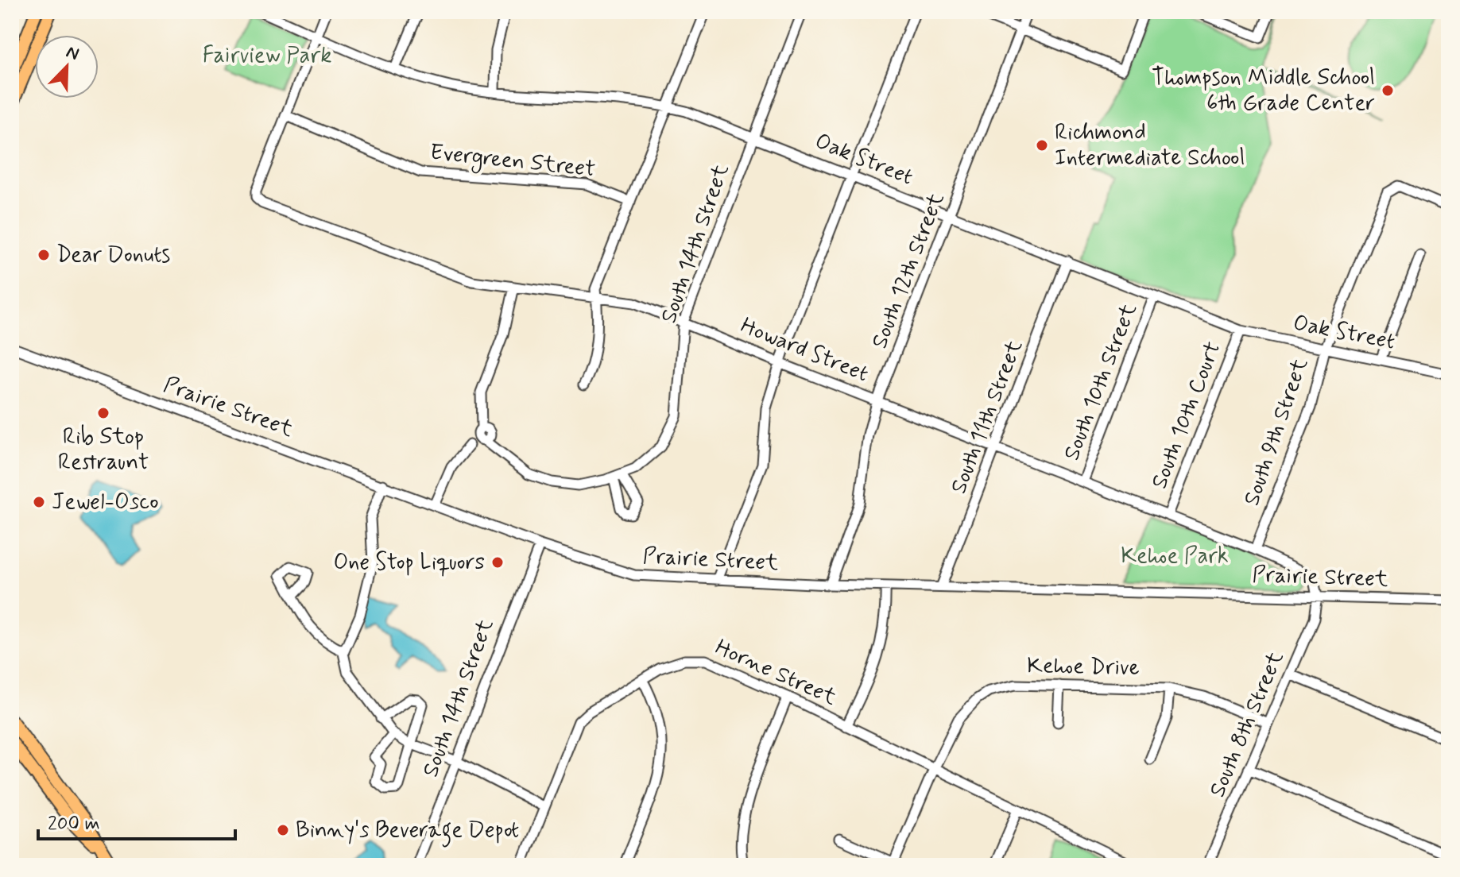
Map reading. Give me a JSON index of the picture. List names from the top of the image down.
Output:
{
  "streets": {
    "street": [
      "Oak Street",
      "Evergreen Street",
      "South 14th Street",
      "South 12th Street",
      "Howard Street",
      "South 10th Street",
      "Prairie Street",
      "South 10th Court",
      "South 11th Street",
      "South 9th Street",
      "Kehoe Drive",
      "Horne Street",
      "South 8th Street"
    ]
  },
  "crossings": [
    ["Oak Street", "South 14th Street"],
    ["Oak Street", "South 12th Street"],
    ["Oak Street", "South 10th Street"],
    ["Oak Street", "South 10th Court"],
    ["Oak Street", "South 11th Street"],
    ["Oak Street", "South 9th Street"],
    ["Evergreen Street", "Howard Street"],
    ["South 14th Street", "Howard Street"],
    ["South 14th Street", "Prairie Street"],
    ["South 12th Street", "Howard Street"],
    ["South 12th Street", "Prairie Street"],
    ["Howard Street", "South 10th Street"],
    ["Howard Street", "Prairie Street"],
    ["Howard Street", "South 10th Court"],
    ["Howard Street", "South 11th Street"],
    ["Howard Street", "South 9th Street"],
    ["Howard Street", "South 8th Street"],
    ["Prairie Street", "South 11th Street"],
    ["Prairie Street", "South 8th Street"],
    ["Kehoe Drive", "Horne Street"],
    ["Kehoe Drive", "South 8th Street"]
  ],
  "parks": ["Fairview Park", "Kehoe Park"],
  "places": [
    "Thompson Middle School 6th Grade Center",
    "Richmond Intermediate School",
    "Dear Donuts",
    "Rib Stop Restraunt",
    "Jewel-Osco",
    "One Stop Liquors",
    "Binny's Beverage Depot"
  ],
  "scale_bar": "200 m",
  "north": "top right"
}
